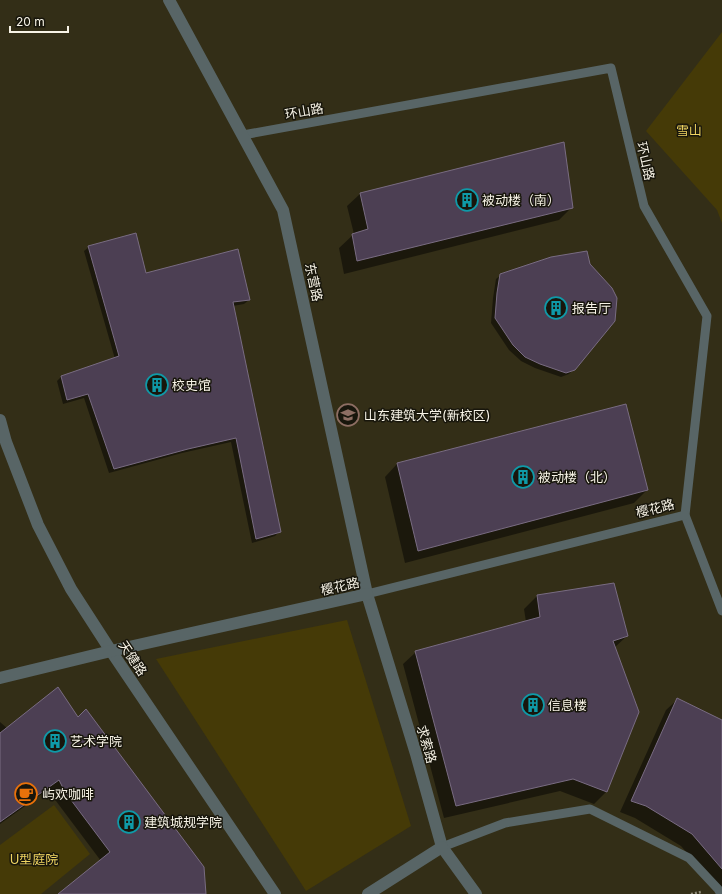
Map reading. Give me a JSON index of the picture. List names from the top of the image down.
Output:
{
  "streets": {
    "street": [
      "东营路",
      "樱花路",
      "天健路",
      "求索路"
    ],
    "lane": ["环山路"]
  },
  "crossings": [
    ["环山路", "东营路"],
    ["环山路", "樱花路"],
    ["东营路", "樱花路"],
    ["东营路", "求索路"],
    ["樱花路", "天健路"],
    ["樱花路", "求索路"]
  ],
  "parks": ["雪山", "U型庭院"],
  "places": {
    "building": [
      "被动楼（南）",
      "报告厅",
      "校史馆",
      "被动楼（北）",
      "信息楼",
      "艺术学院",
      "建筑城规学院"
    ],
    "school or university": ["山东建筑大学(新校区)"],
    "cafe": ["屿欢咖啡"]
  },
  "scale_bar": "20 m"
}
